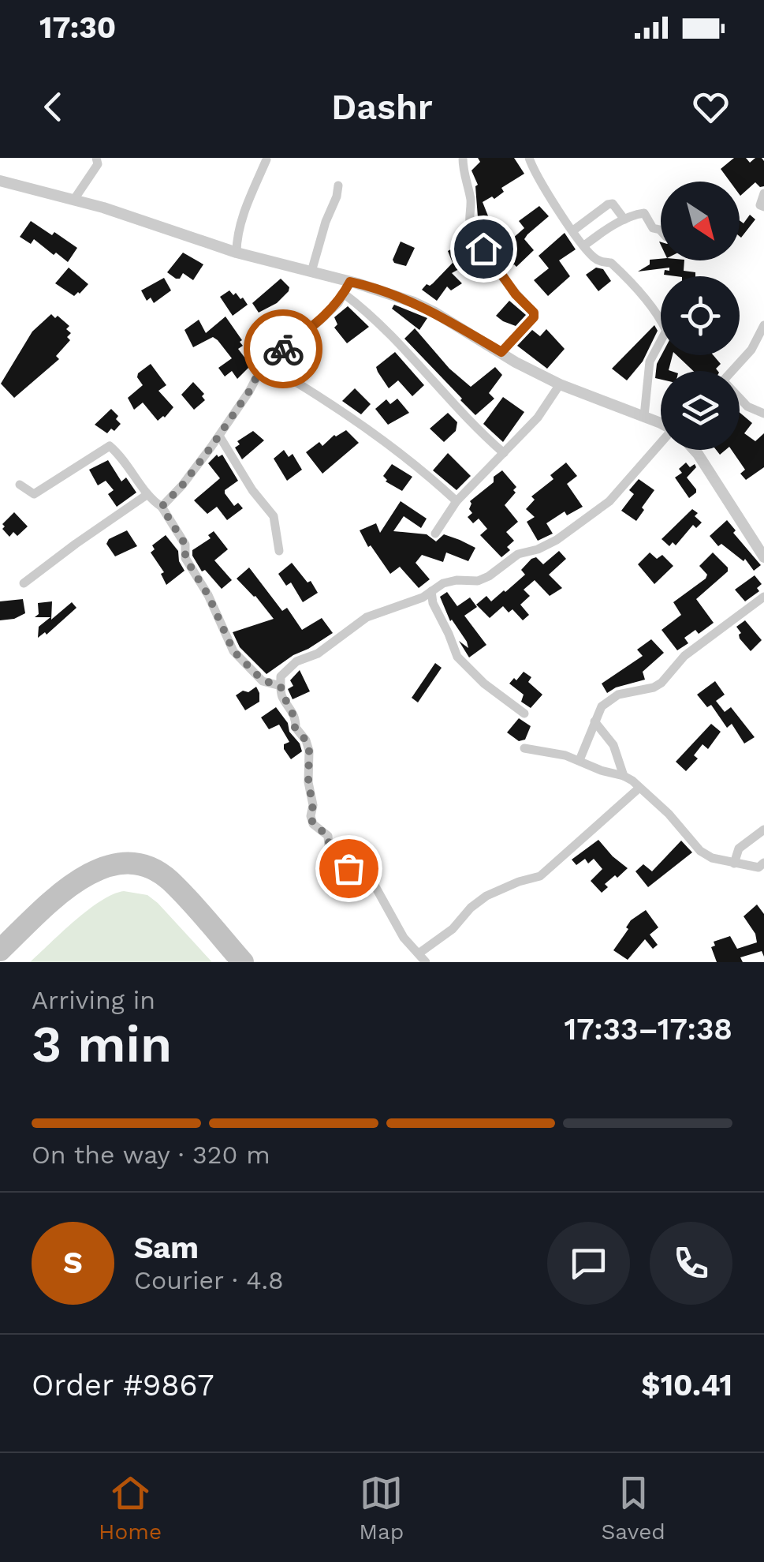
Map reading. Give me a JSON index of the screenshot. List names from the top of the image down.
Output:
{
  "north": "bottom right",
  "page": {
    "status": "17:30",
    "header": "Dashr",
    "heading": ["3 min", "Arriving in", "17:33–17:38"],
    "panel": [
      "Sam",
      "Courier · 4.8",
      "Order #9867",
      "$10.41"
    ],
    "bar": "On the way · 320 m",
    "round": "S",
    "tabs": ["Home", "Map", "Saved"]
  }
}
